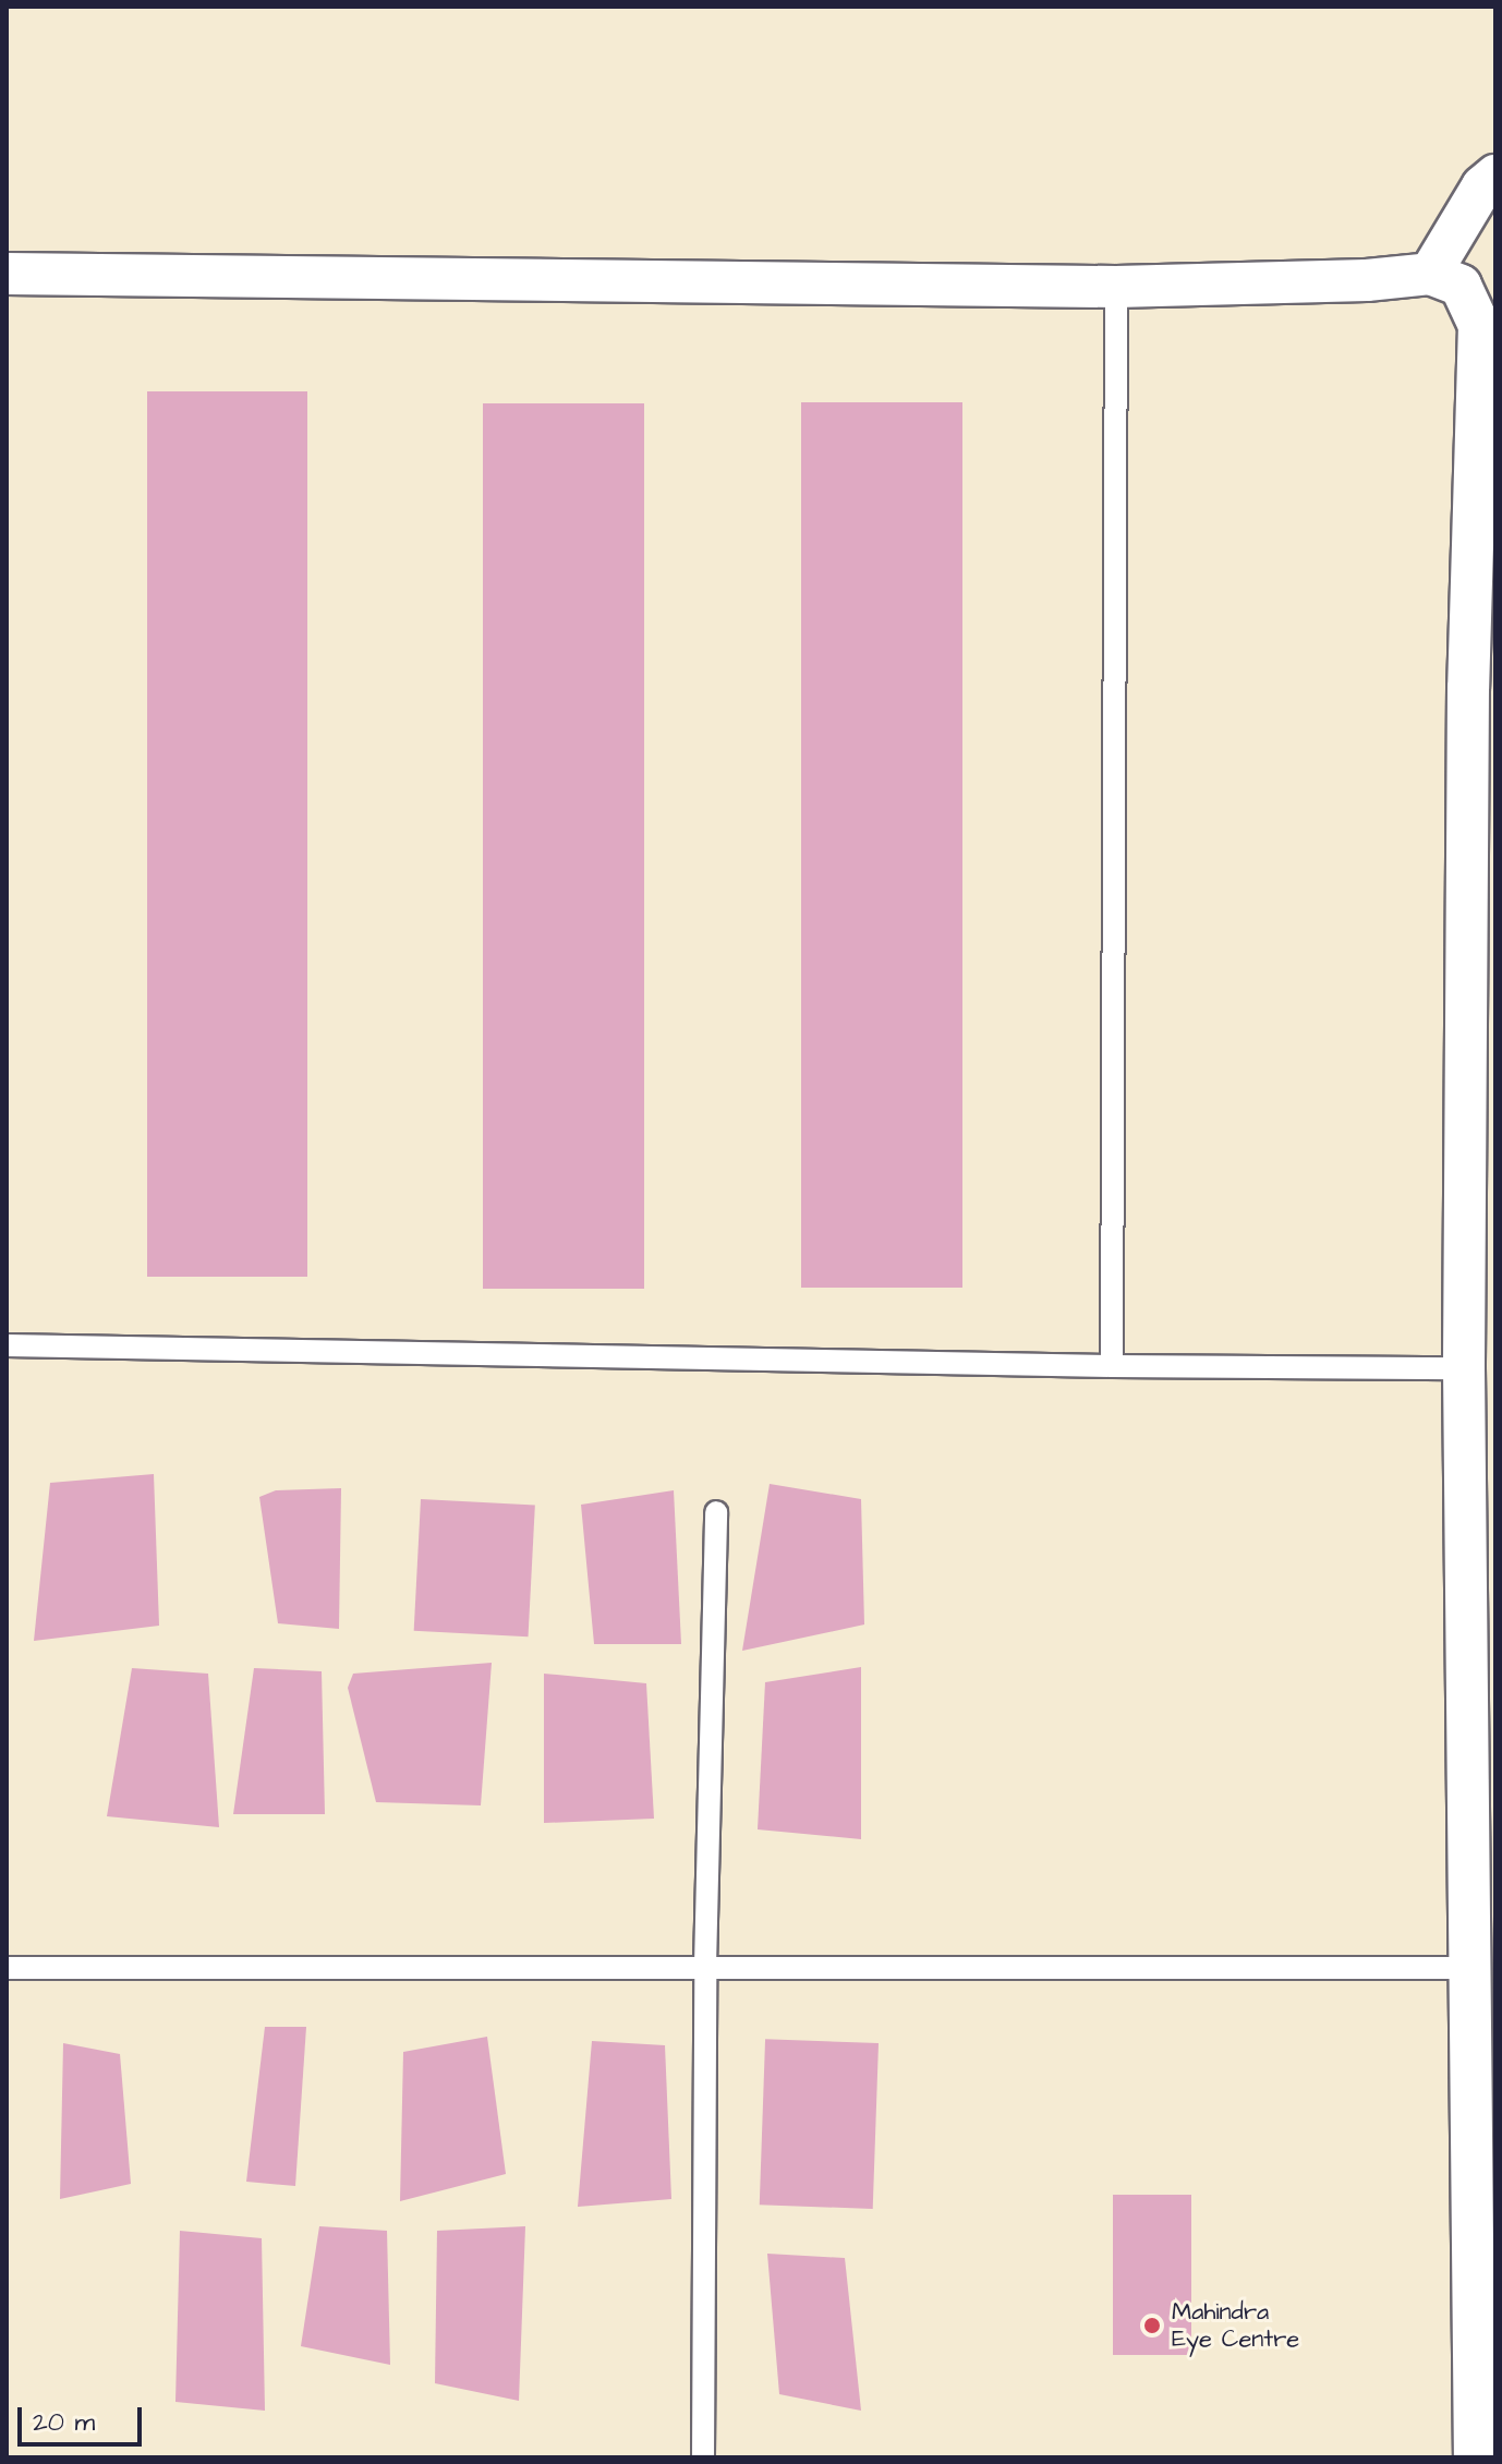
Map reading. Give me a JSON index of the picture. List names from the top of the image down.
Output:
{
  "places": ["Mahindra Eye Centre"],
  "scale_bar": "20 m"
}
